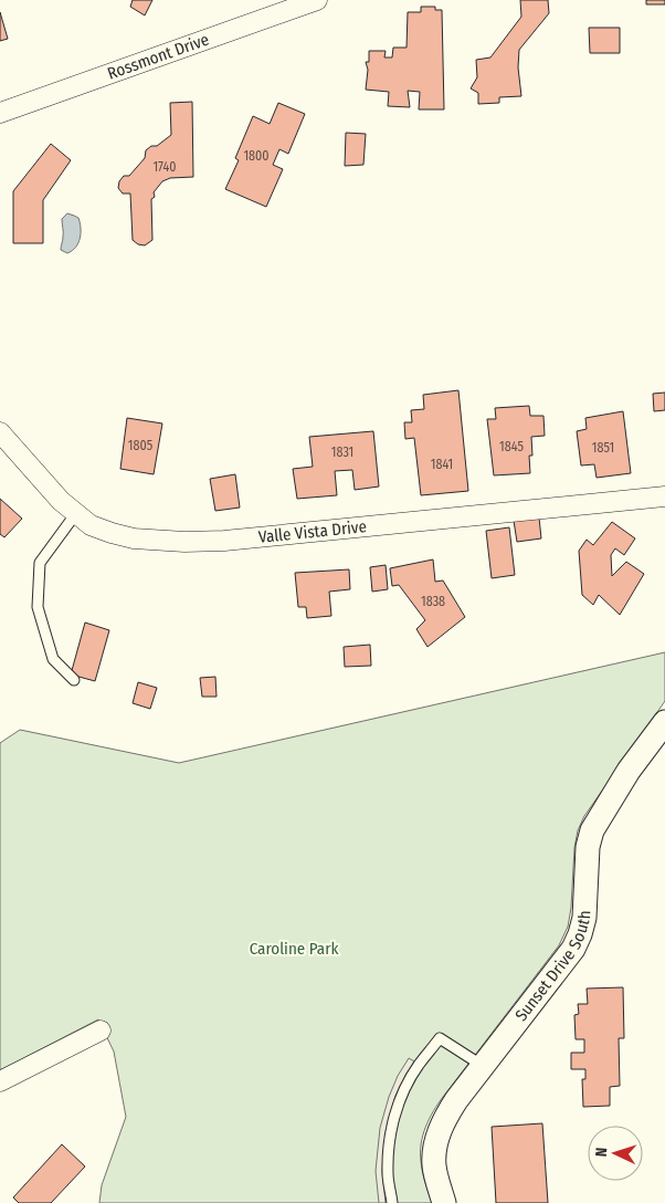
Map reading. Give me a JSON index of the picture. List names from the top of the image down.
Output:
{
  "streets": {
    "street": ["Rossmont Drive", "Valle Vista Drive", "Sunset Drive South"]
  },
  "parks": ["Caroline Park"],
  "house_numbers": [
    "1800",
    "1740",
    "1805",
    "1845",
    "1851",
    "1831",
    "1841",
    "1838"
  ],
  "north": "left"
}
